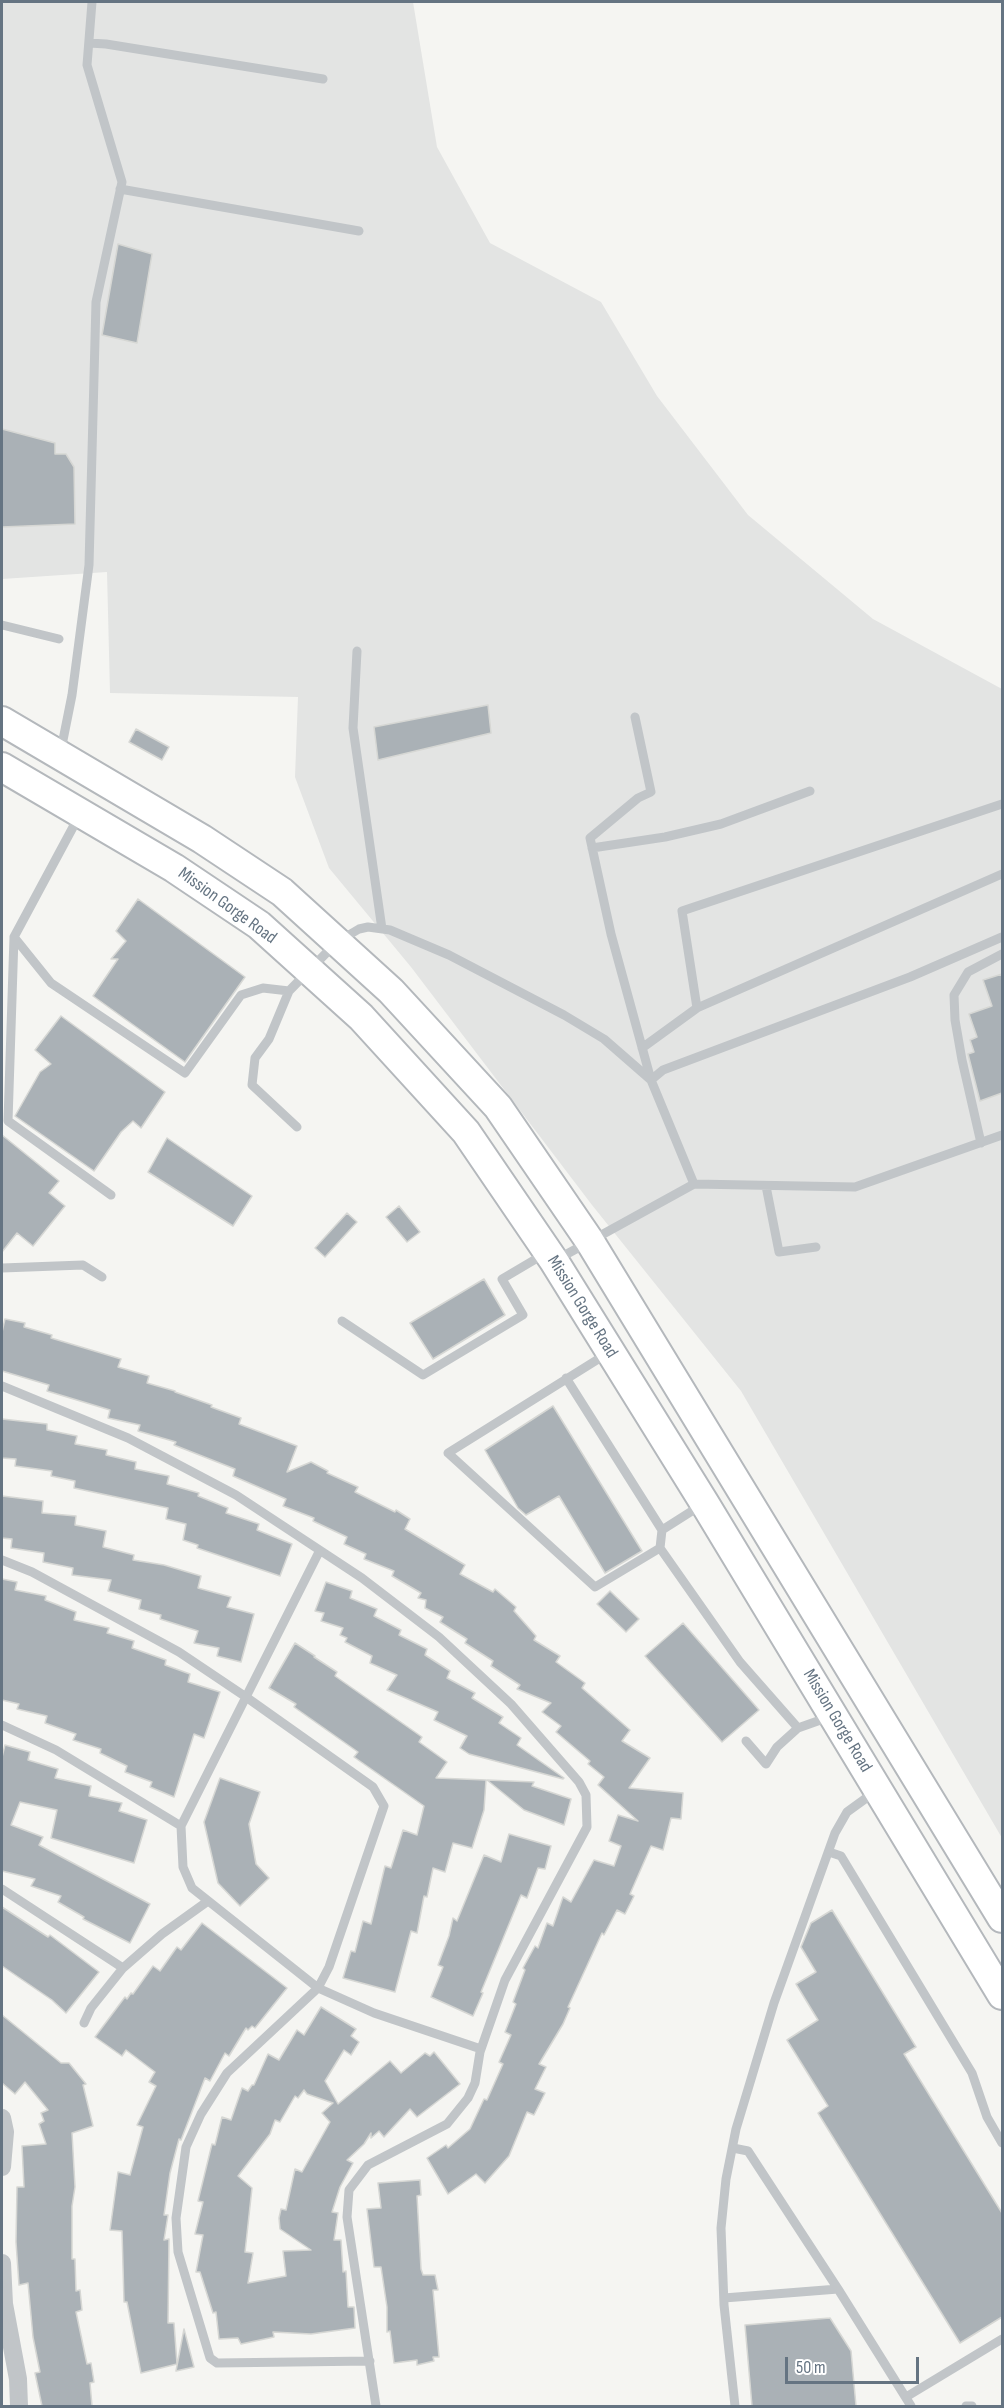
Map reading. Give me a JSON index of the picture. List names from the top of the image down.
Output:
{
  "streets": {
    "main road": ["Mission Gorge Road"]
  },
  "scale_bar": "50 m"
}
